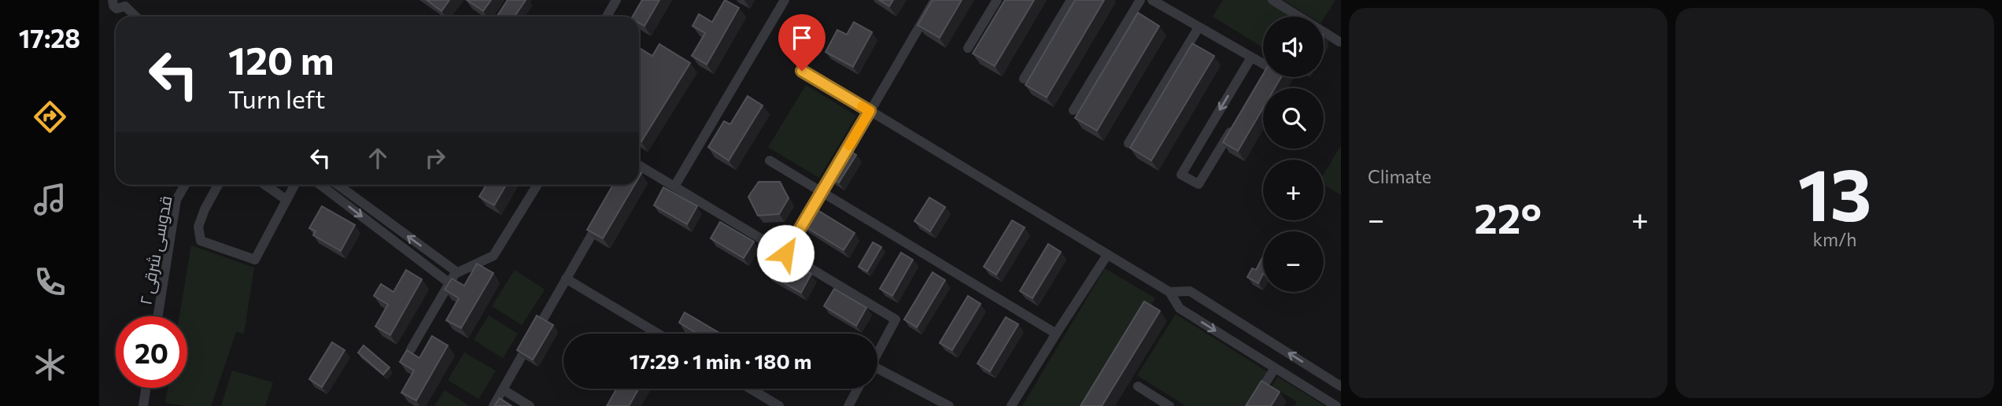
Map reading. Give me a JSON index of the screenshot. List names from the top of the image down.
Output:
{
  "streets": {
    "street": ["قدوسی شرقی ۲"]
  },
  "page": {
    "tabs": "17:28",
    "tile": [
      "Climate",
      ["13", "km/h"]
    ],
    "map_buttons": ["+", "−"],
    "turn": ["120 m", "Turn left"],
    "heat": ["−", "22°", "+"],
    "limit": "20",
    "trip": "17:29 · 1 min · 180 m"
  }
}
